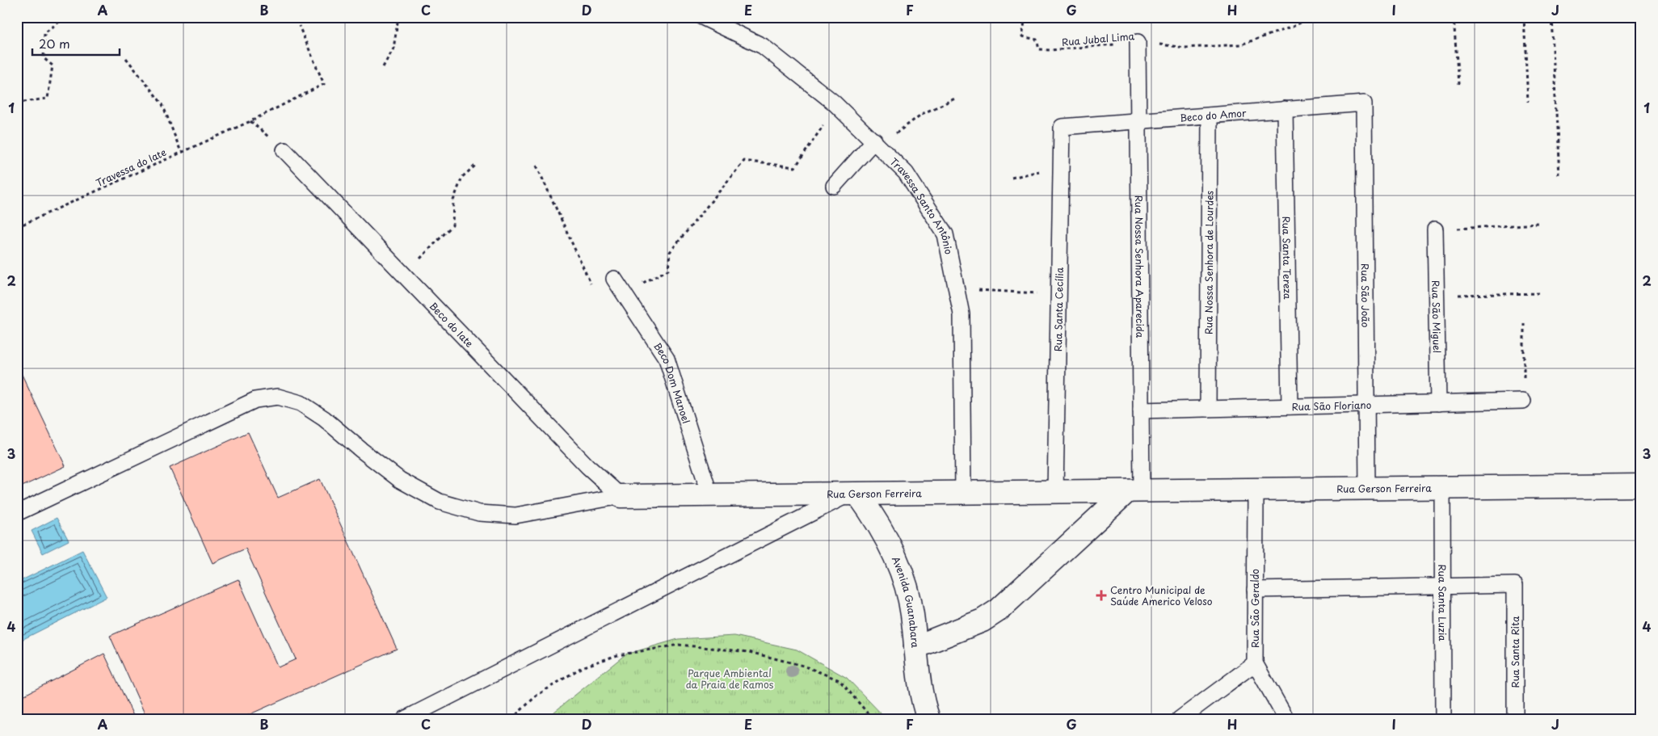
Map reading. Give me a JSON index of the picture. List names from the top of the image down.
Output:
{
  "streets": {
    "street": ["Rua Gerson Ferreira", "Avenida Guanabara"],
    "lane": [
      "Beco do Amor",
      "Travessa Santo Antônio",
      "Rua Santa Tereza",
      "Rua Nossa Senhora de Lourdes",
      "Rua Nossa Senhora Aparecida",
      "Rua São João",
      "Rua Santa Cecília",
      "Rua São Miguel",
      "Beco do Iate",
      "Beco Dom Manoel",
      "Rua São Floriano",
      "Rua Santa Luzia",
      "Rua São Geraldo",
      "Rua Santa Rita"
    ],
    "path": ["Rua Jubal Lima", "Travessa do Iate"]
  },
  "crossings": [
    ["Rua Jubal Lima", "Rua Nossa Senhora Aparecida"],
    ["Beco do Amor", "Rua Santa Tereza"],
    ["Beco do Amor", "Rua Nossa Senhora de Lourdes"],
    ["Beco do Amor", "Rua Nossa Senhora Aparecida"],
    ["Beco do Amor", "Rua São João"],
    ["Beco do Amor", "Rua Santa Cecília"],
    ["Travessa Santo Antônio", "Rua Gerson Ferreira"],
    ["Rua Santa Tereza", "Rua São Floriano"],
    ["Rua Nossa Senhora de Lourdes", "Rua São Floriano"],
    ["Rua Nossa Senhora Aparecida", "Rua São Floriano"],
    ["Rua Nossa Senhora Aparecida", "Rua Gerson Ferreira"],
    ["Rua São João", "Rua São Floriano"],
    ["Rua São João", "Rua Gerson Ferreira"],
    ["Rua Santa Cecília", "Rua Gerson Ferreira"],
    ["Rua São Miguel", "Rua São Floriano"],
    ["Beco do Iate", "Rua Gerson Ferreira"],
    ["Beco Dom Manoel", "Rua Gerson Ferreira"],
    ["Rua Gerson Ferreira", "Avenida Guanabara"],
    ["Rua Gerson Ferreira", "Rua Santa Luzia"],
    ["Rua Gerson Ferreira", "Rua São Geraldo"],
    ["Rua Santa Luzia", "Rua Santa Rita"]
  ],
  "parks": ["Parque Ambiental da Praia de Ramos"],
  "places": {
    "health": ["Centro Municipal de Saúde Americo Veloso"]
  },
  "scale_bar": "20 m",
  "grid": {
    "columns": [
      "A",
      "B",
      "C",
      "D",
      "E",
      "F",
      "G",
      "H",
      "I",
      "J"
    ],
    "rows": [
      "1",
      "2",
      "3",
      "4"
    ]
  }
}
